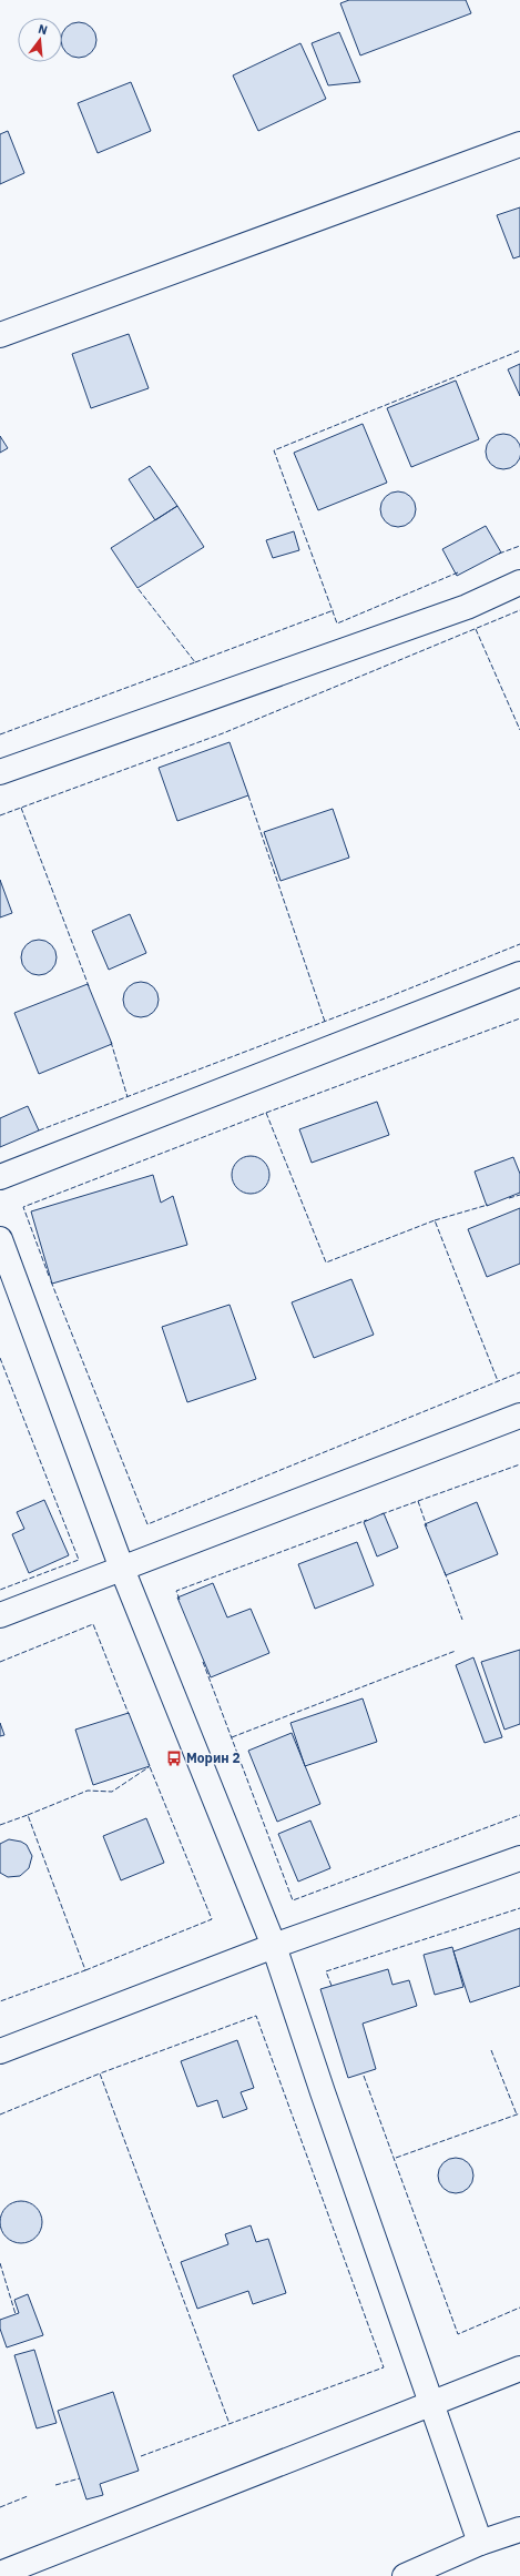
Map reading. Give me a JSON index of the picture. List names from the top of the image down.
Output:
{
  "places": {
    "bus stop": ["Морин 2"]
  },
  "north": "top"
}
